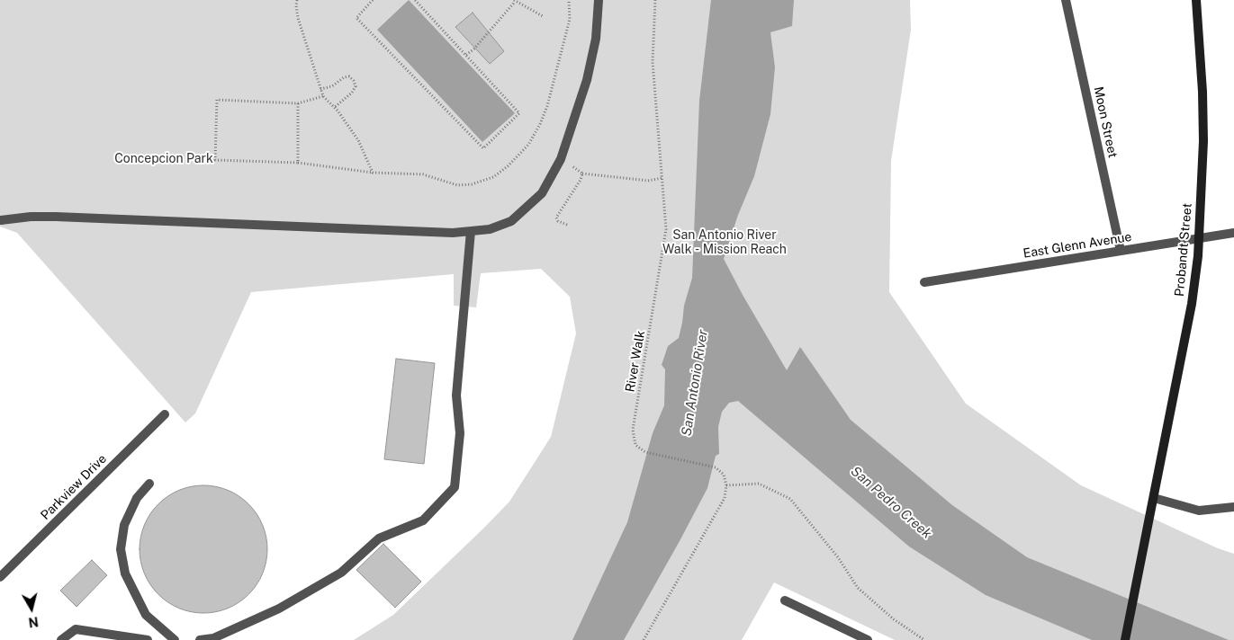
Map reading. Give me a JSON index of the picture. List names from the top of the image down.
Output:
{
  "streets": {
    "main road": ["Probandt Street"],
    "street": ["Moon Street", "East Glenn Avenue", "Parkview Drive"],
    "path": ["River Walk"]
  },
  "crossings": [
    ["Moon Street", "East Glenn Avenue"],
    ["East Glenn Avenue", "Probandt Street"]
  ],
  "water": ["San Antonio River", "San Pedro Creek"],
  "parks": ["Concepcion Park", "San Antonio River Walk - Mission Reach"],
  "north": "bottom"
}
